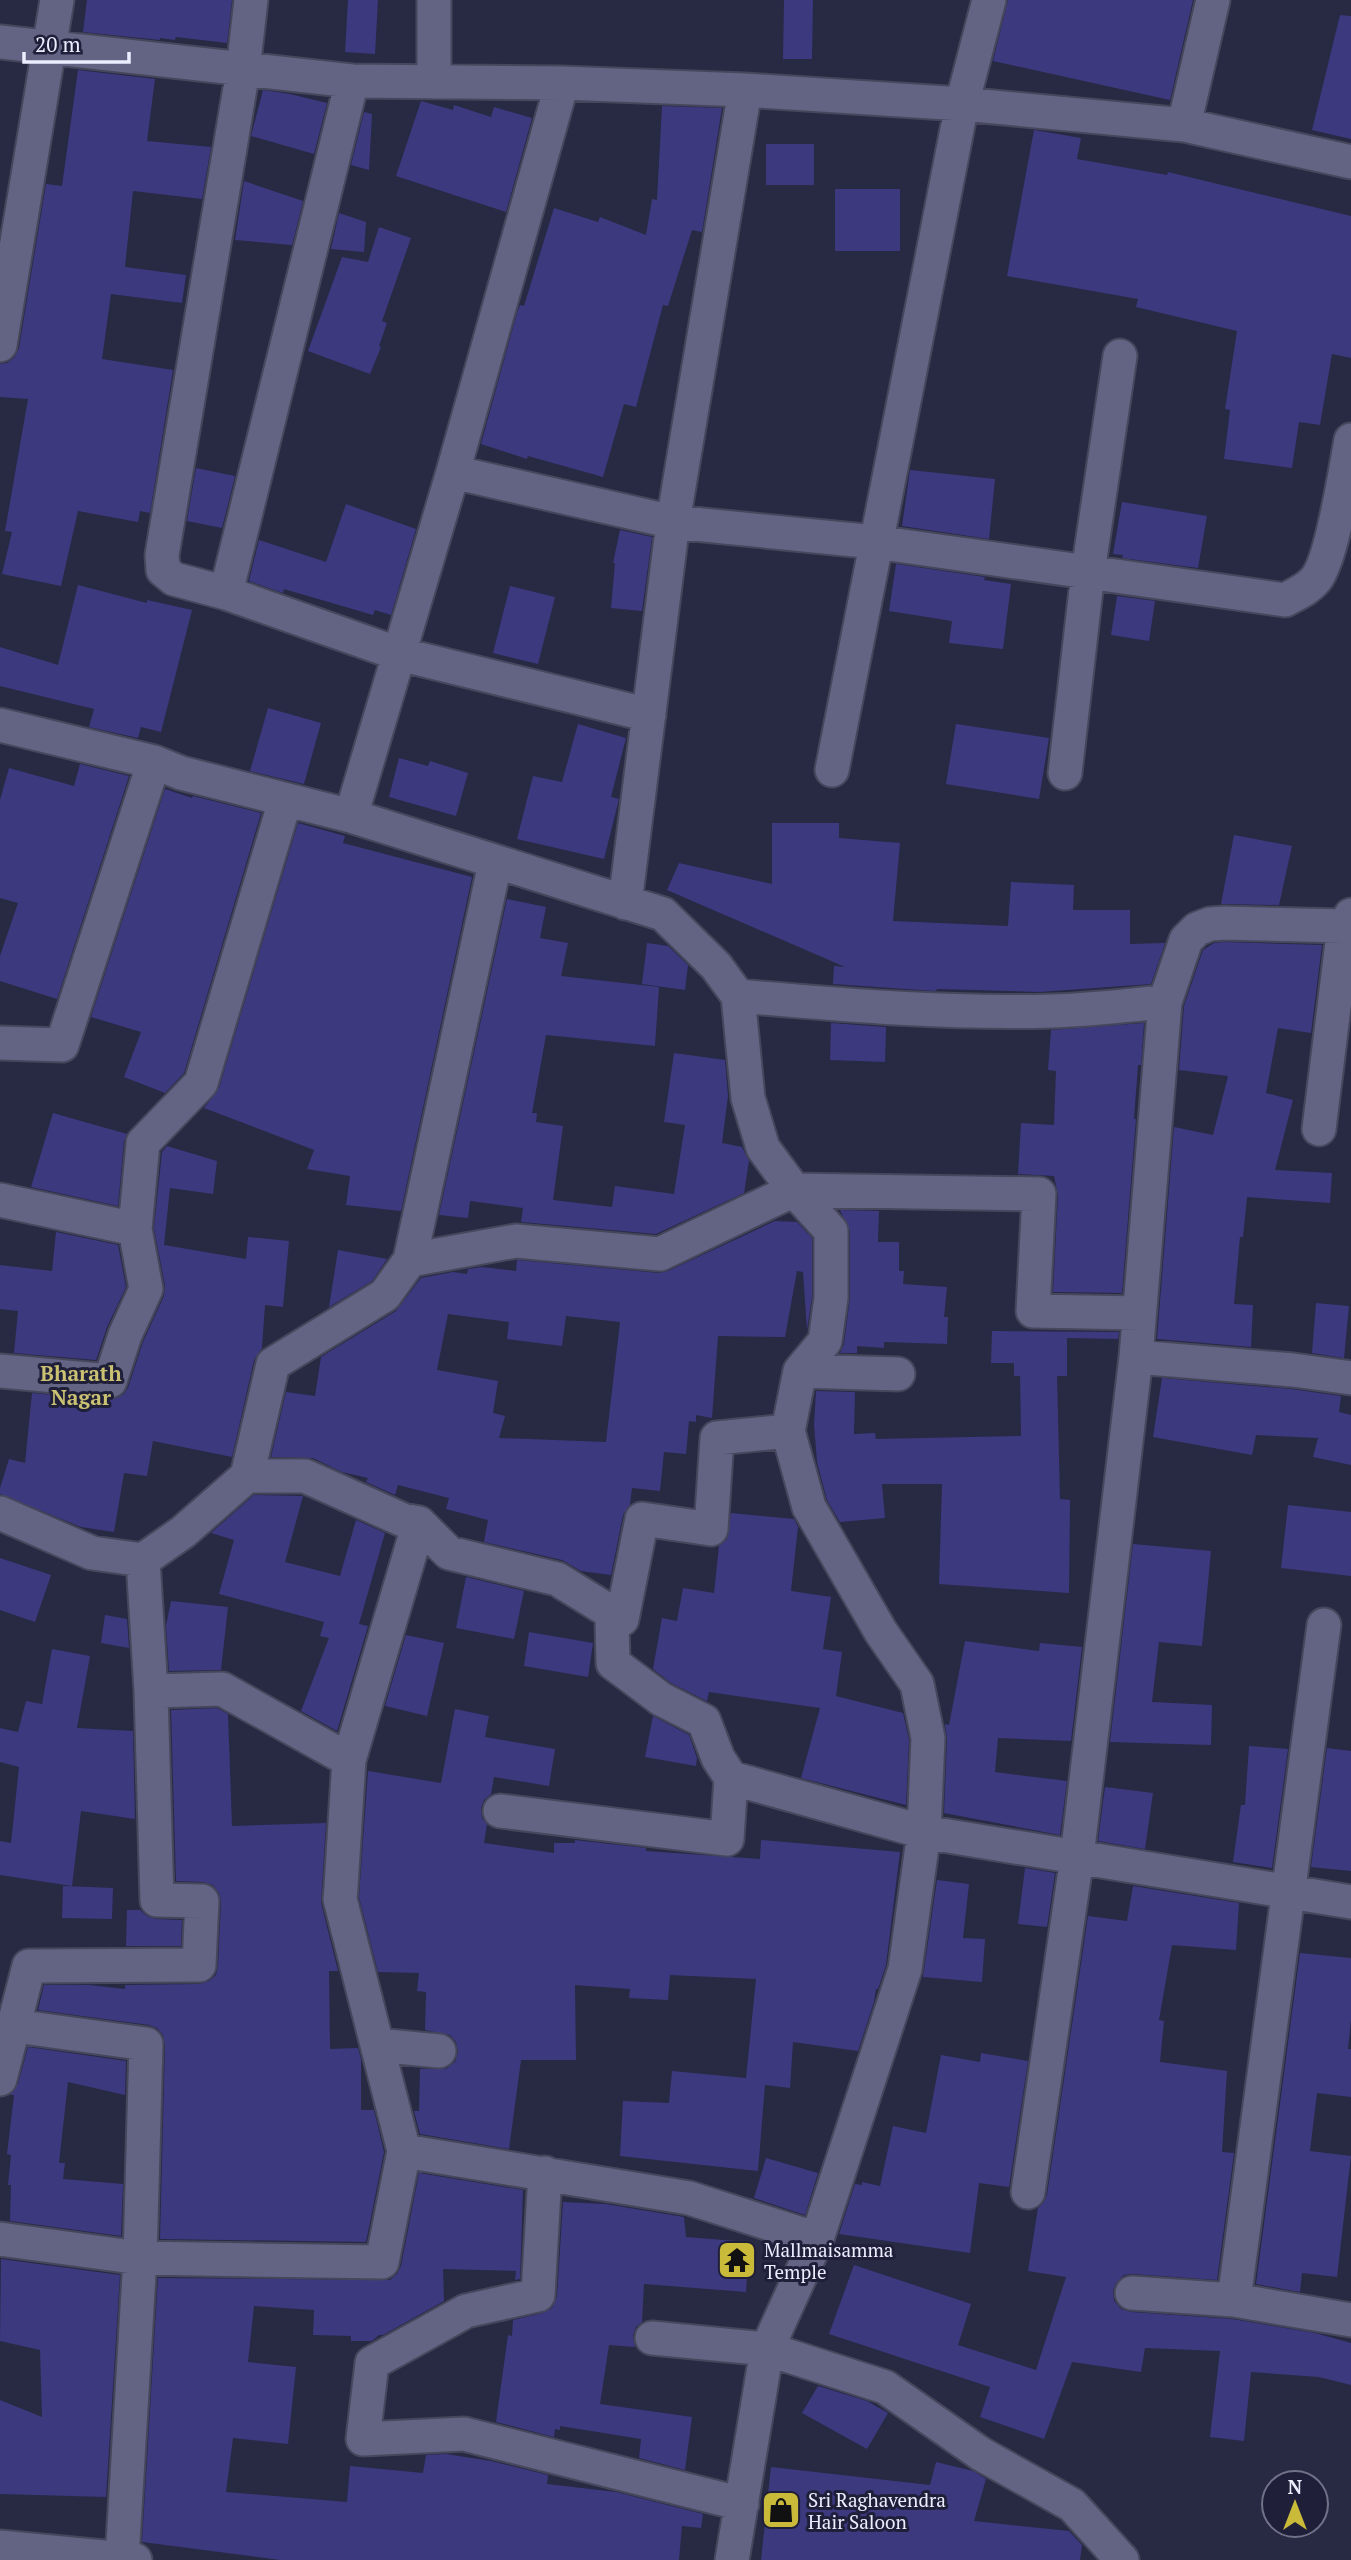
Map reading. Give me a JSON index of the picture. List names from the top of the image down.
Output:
{
  "districts": ["Bharath Nagar"],
  "places": {
    "temple": ["Mallmaisamma Temple"],
    "shop": ["Sri Raghavendra Hair Saloon"]
  },
  "scale_bar": "20 m",
  "north": "top"
}
